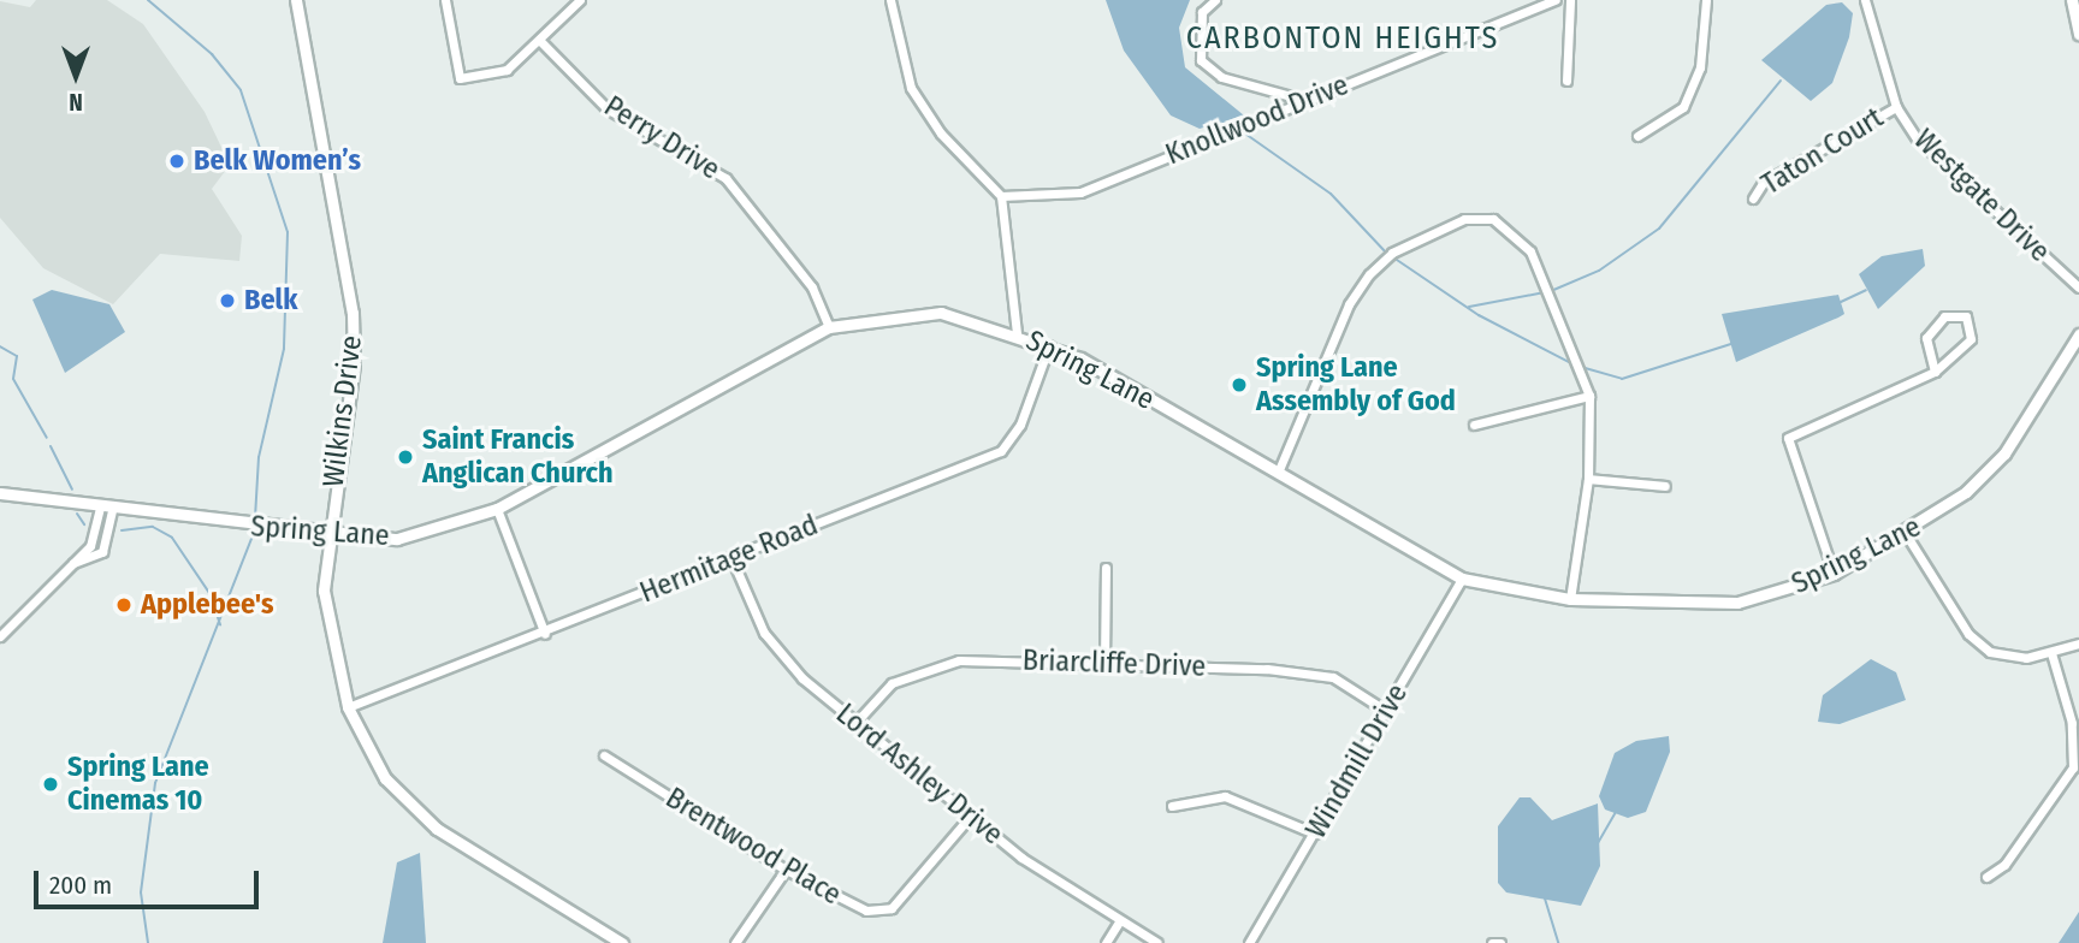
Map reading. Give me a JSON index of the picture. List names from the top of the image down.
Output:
{
  "streets": {
    "street": [
      "Knollwood Drive",
      "Perry Drive",
      "Taton Court",
      "Westgate Drive",
      "Spring Lane",
      "Wilkins Drive",
      "Hermitage Road",
      "Briarcliffe Drive",
      "Windmill Drive",
      "Lord Ashley Drive",
      "Brentwood Place"
    ]
  },
  "crossings": [
    ["Perry Drive", "Spring Lane"],
    ["Taton Court", "Westgate Drive"],
    ["Spring Lane", "Wilkins Drive"],
    ["Spring Lane", "Hermitage Road"],
    ["Spring Lane", "Windmill Drive"],
    ["Wilkins Drive", "Hermitage Road"],
    ["Hermitage Road", "Lord Ashley Drive"],
    ["Briarcliffe Drive", "Windmill Drive"],
    ["Briarcliffe Drive", "Lord Ashley Drive"],
    ["Lord Ashley Drive", "Brentwood Place"]
  ],
  "districts": ["CARBONTON HEIGHTS"],
  "places": [
    "Belk Women’s",
    "Belk",
    "Spring Lane Assembly of God",
    "Saint Francis Anglican Church",
    "Applebee's",
    "Spring Lane Cinemas 10"
  ],
  "scale_bar": "200 m",
  "north": "bottom"
}
